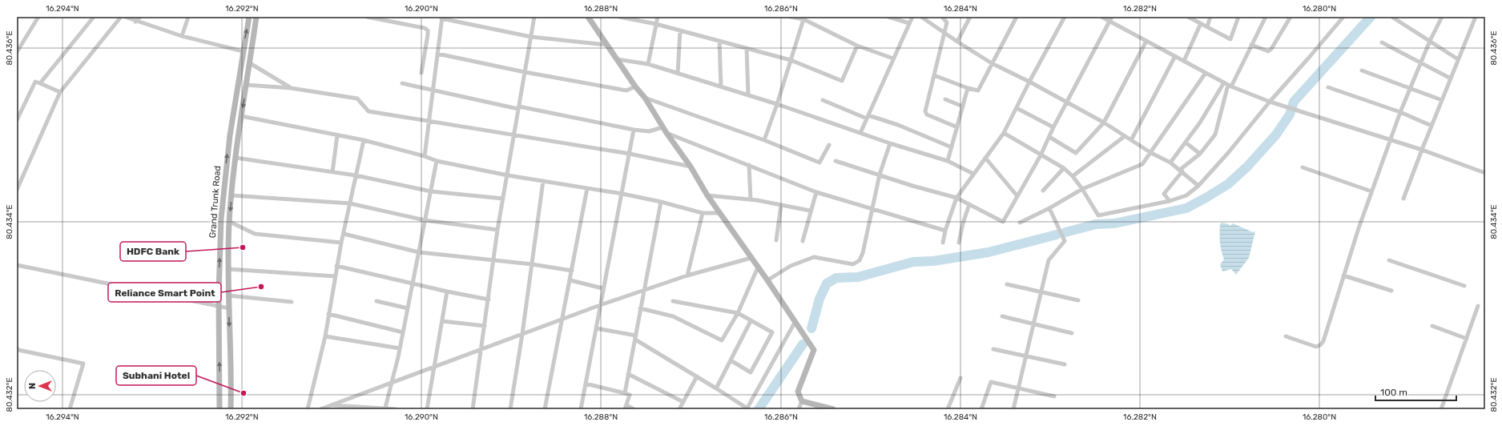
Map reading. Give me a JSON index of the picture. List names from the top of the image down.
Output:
{
  "streets": {
    "main road": ["Grand Trunk Road"]
  },
  "places": ["HDFC Bank", "Reliance Smart Point", "Subhani Hotel"],
  "scale_bar": "100 m",
  "north": "left",
  "coordinates": [
    "16.294°N",
    "16.292°N",
    "16.290°N",
    "16.288°N",
    "16.286°N",
    "16.284°N",
    "16.282°N",
    "16.280°N",
    "80.436°E",
    "80.434°E",
    "80.432°E"
  ]
}
